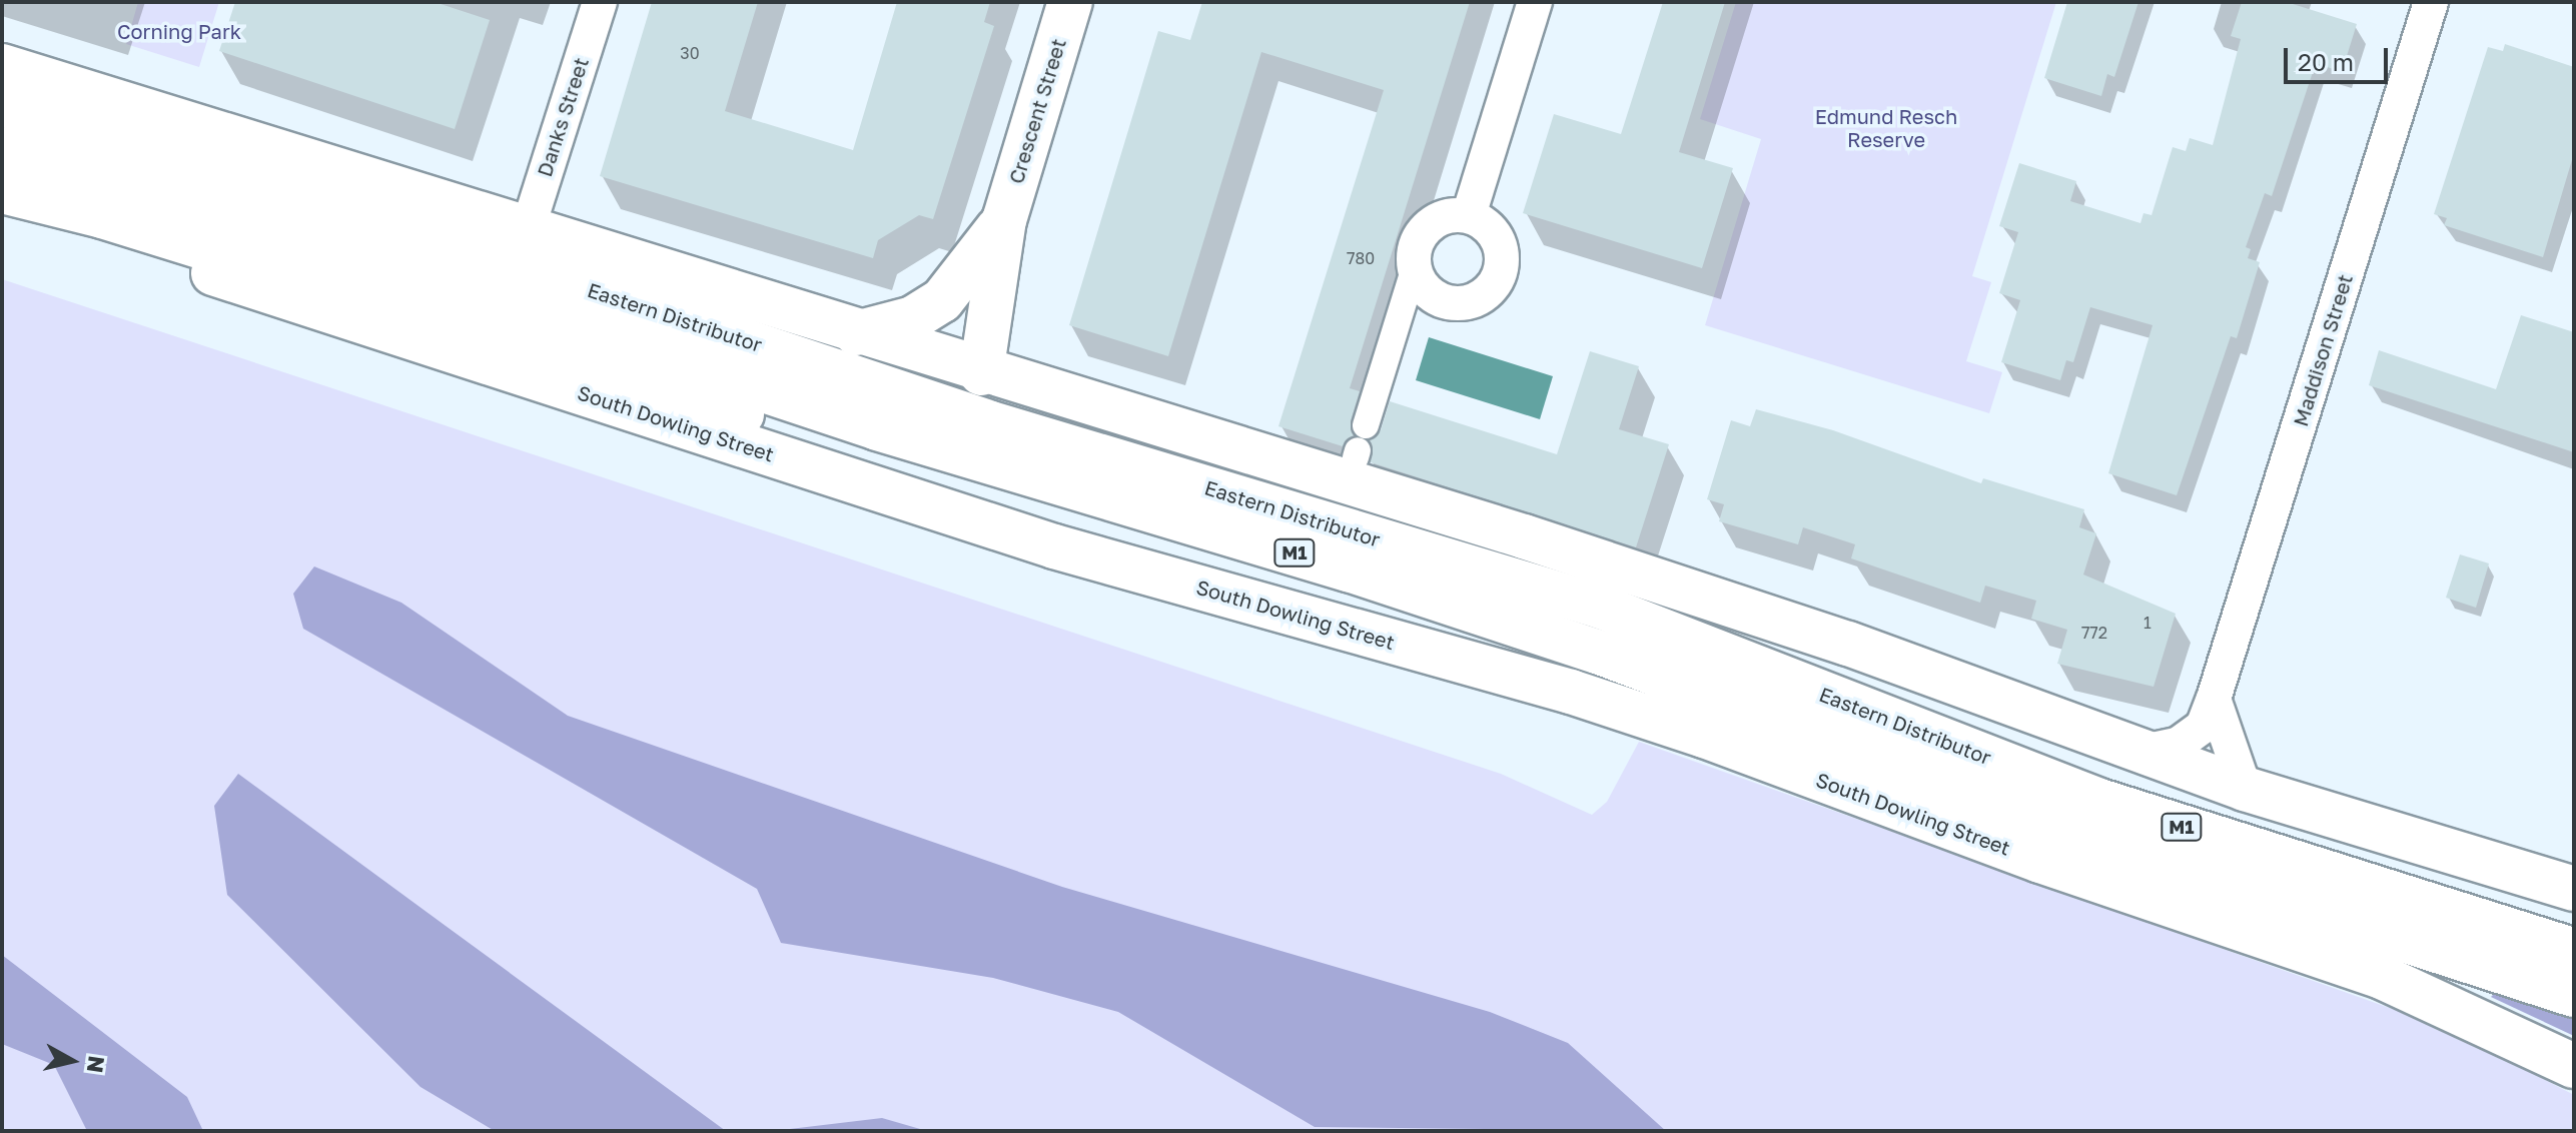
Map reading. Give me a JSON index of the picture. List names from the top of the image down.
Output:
{
  "streets": {
    "main road": [
      "Crescent Street",
      "Eastern Distributor",
      "South Dowling Street",
      "M1"
    ],
    "street": ["Danks Street", "Maddison Street"]
  },
  "parks": ["Corning Park", "Edmund Resch Reserve"],
  "house_numbers": [
    "30",
    "780",
    "1",
    "772"
  ],
  "scale_bar": "20 m",
  "north": "right"
}
